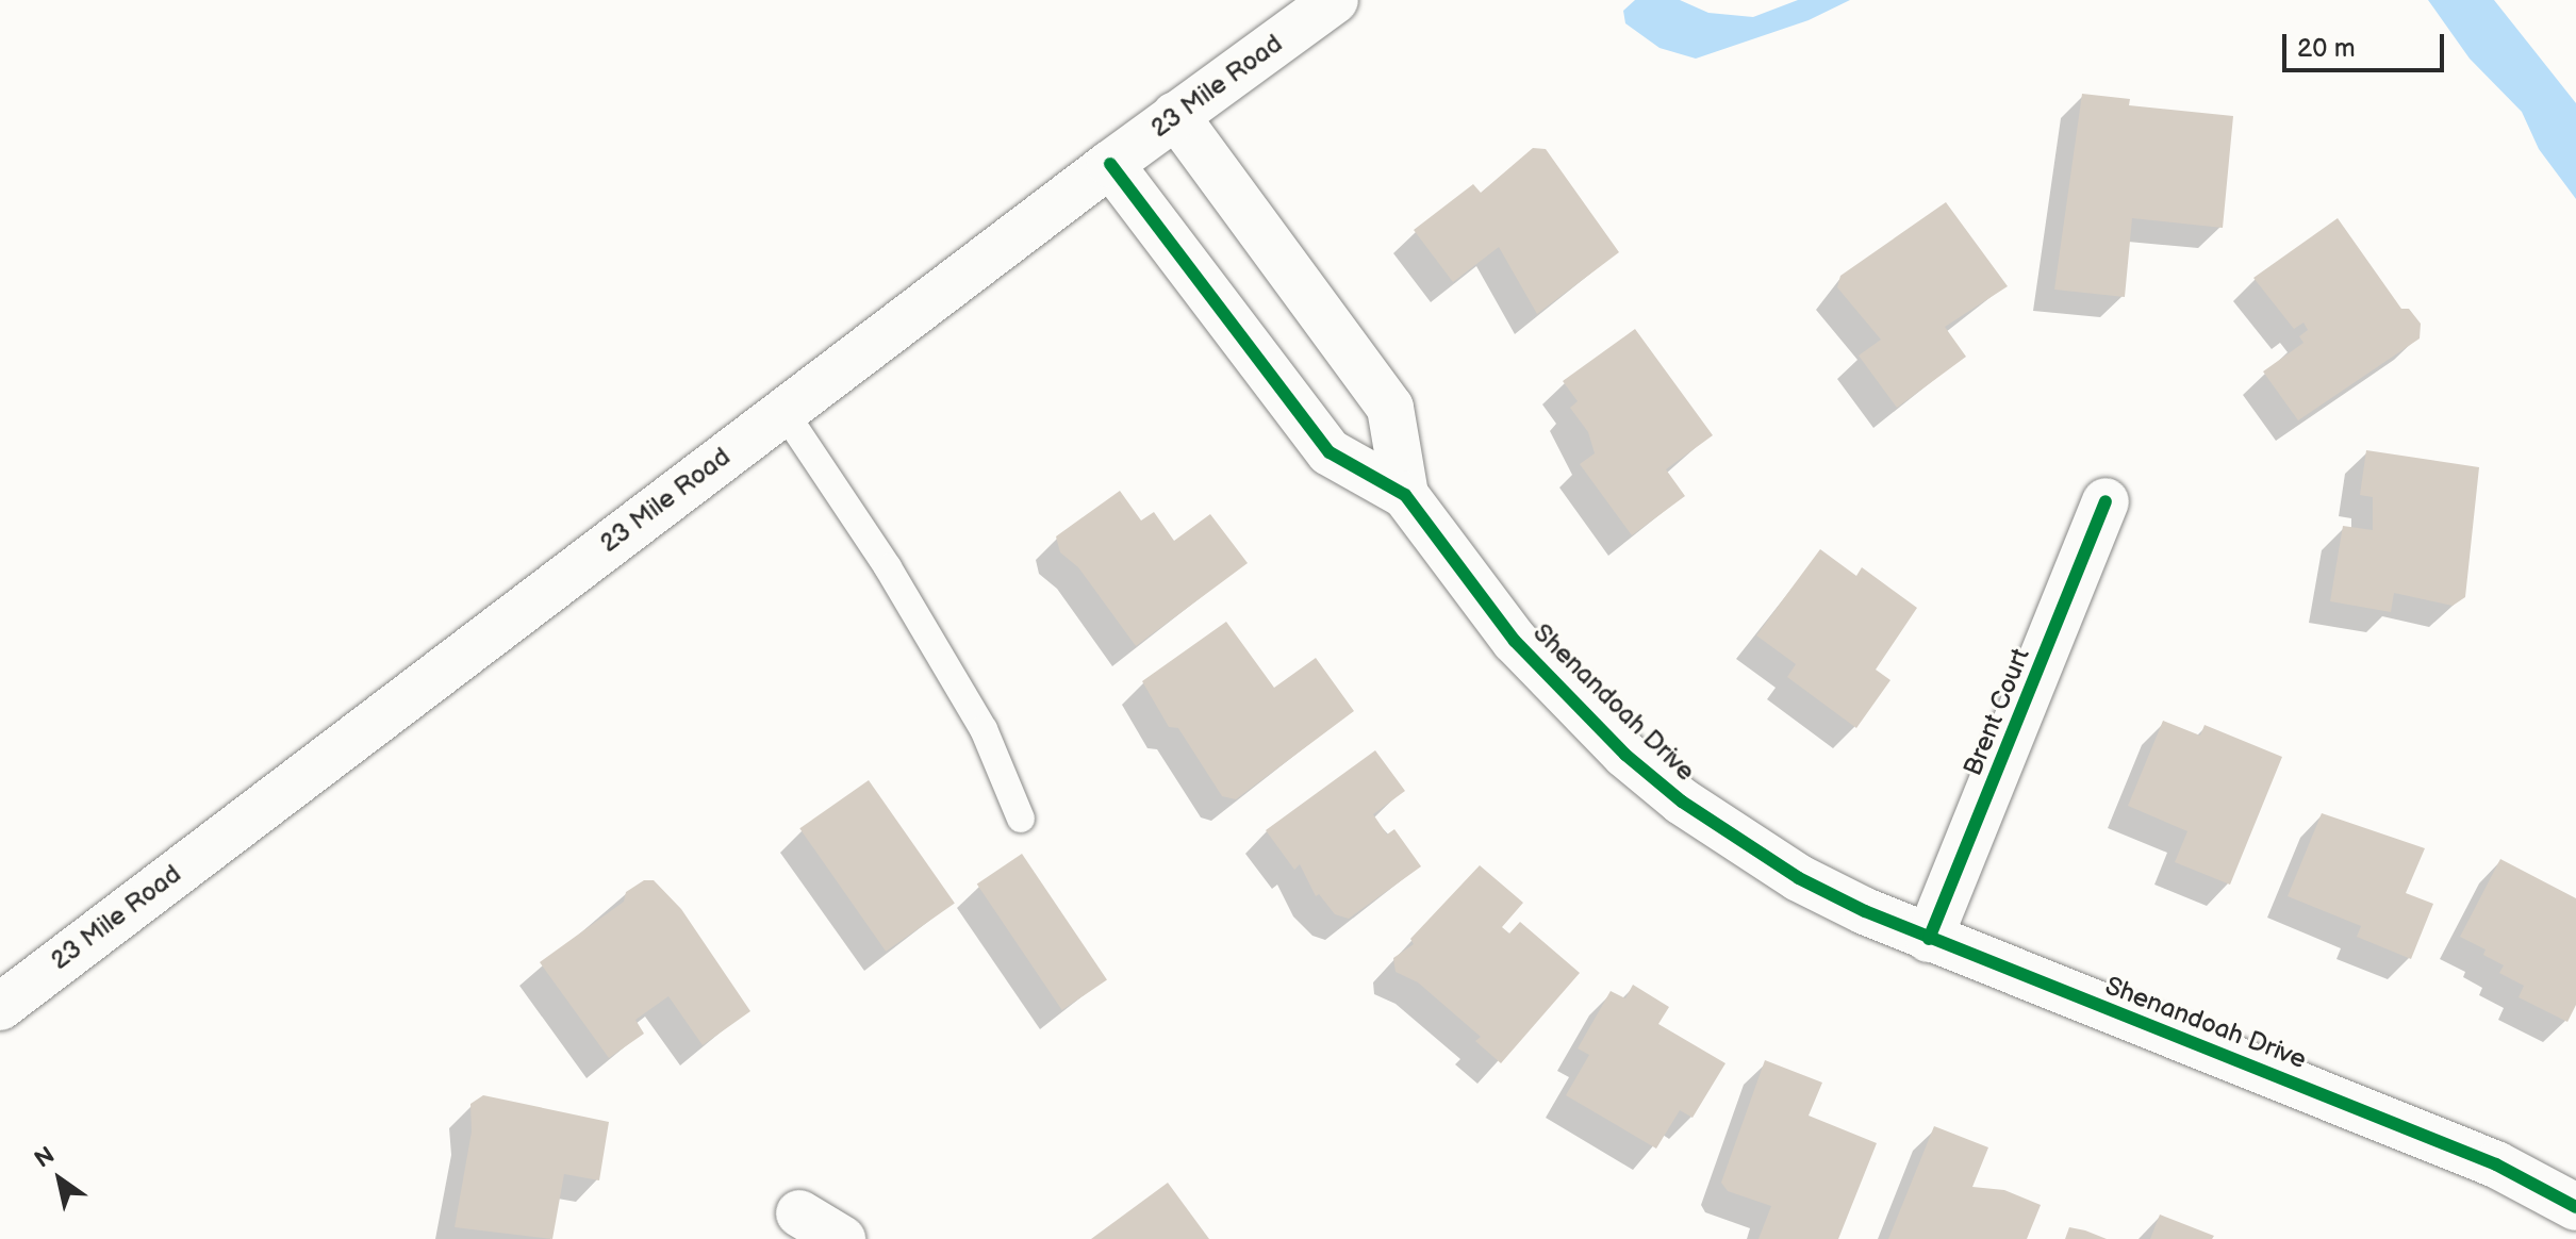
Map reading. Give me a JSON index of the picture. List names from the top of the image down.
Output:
{
  "streets": {
    "street": ["23 Mile Road", "Shenandoah Drive", "Brent Court"]
  },
  "crossings": [
    ["23 Mile Road", "Shenandoah Drive"],
    ["Shenandoah Drive", "Brent Court"]
  ],
  "scale_bar": "20 m",
  "north": "top left"
}
